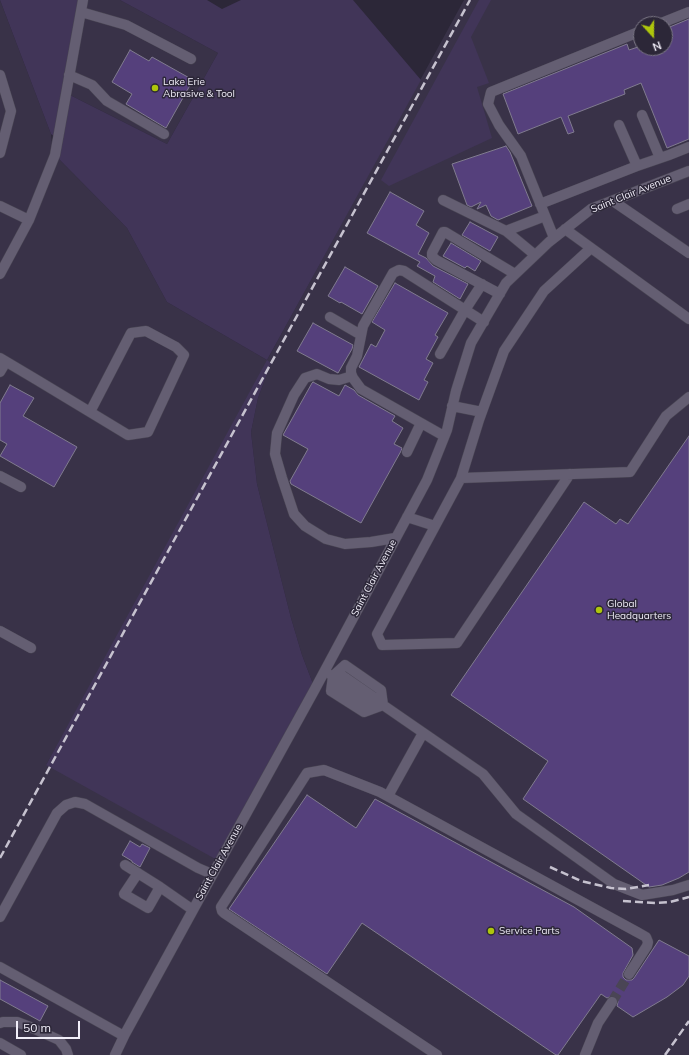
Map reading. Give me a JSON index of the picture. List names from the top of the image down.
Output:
{
  "streets": {
    "street": ["Saint Clair Avenue"]
  },
  "places": ["Lake Erie Abrasive & Tool", "Global Headquarters", "Service Parts"],
  "scale_bar": "50 m",
  "north": "bottom"
}
